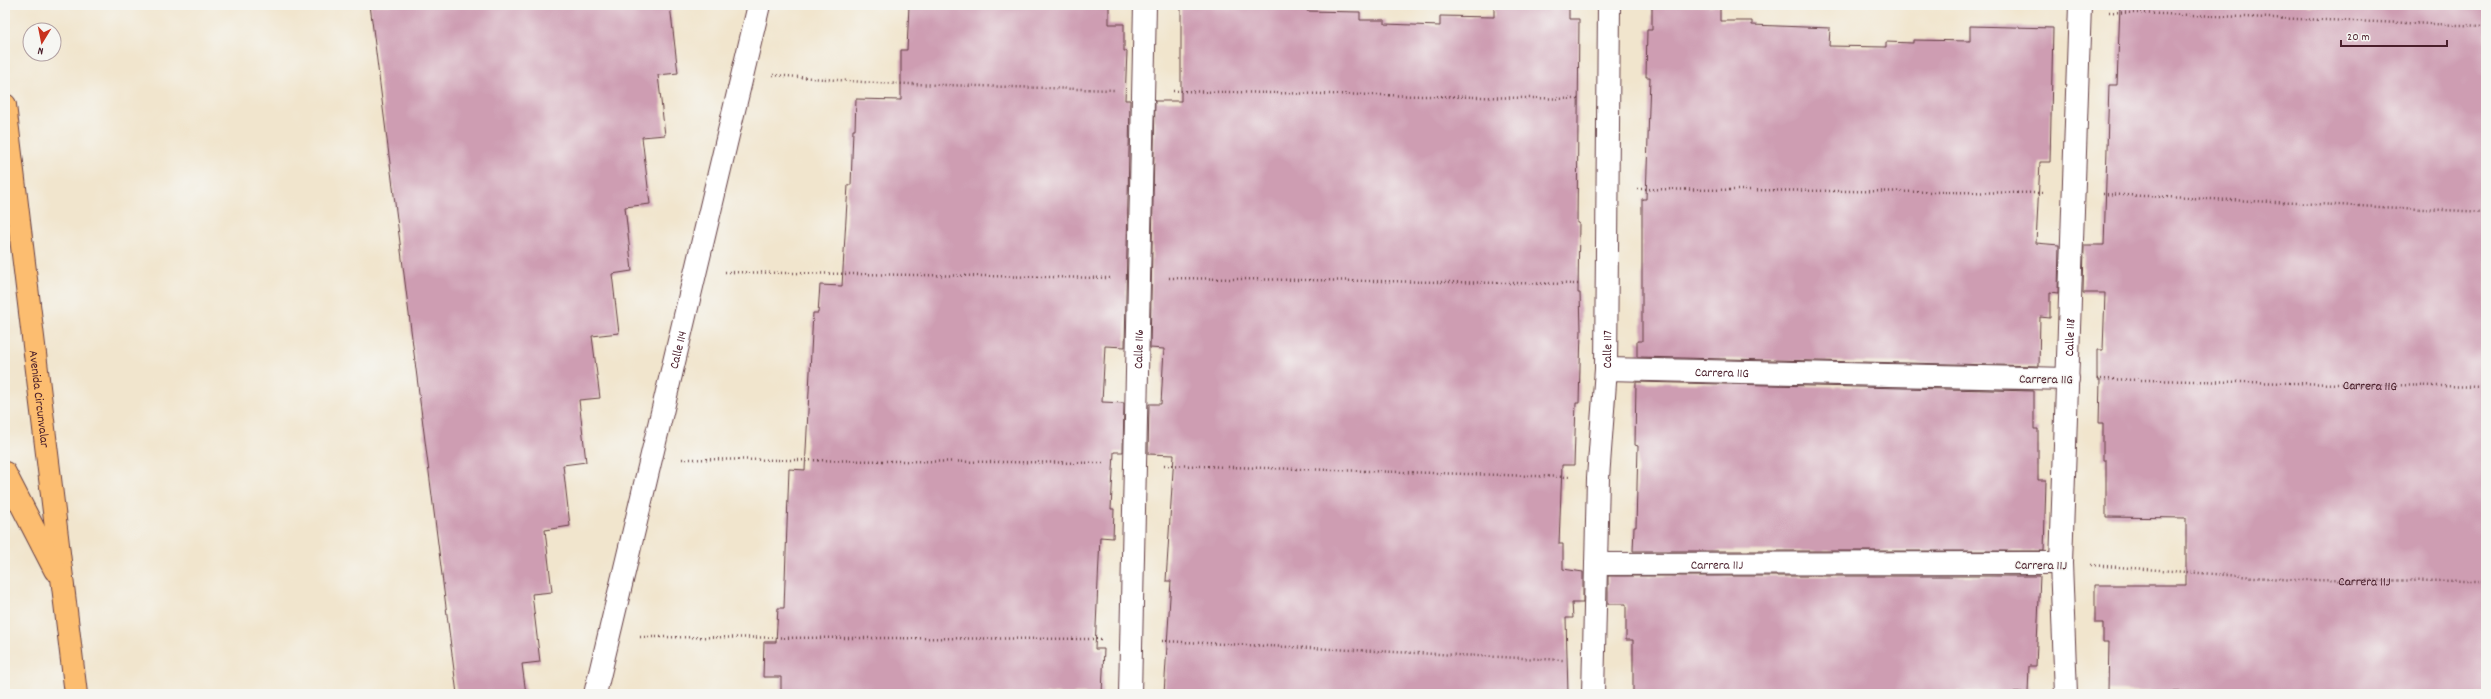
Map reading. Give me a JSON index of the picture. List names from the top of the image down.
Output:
{
  "streets": {
    "highway": ["Avenida Circunvalar"],
    "street": [
      "Calle 118",
      "Calle 114",
      "Calle 116",
      "Calle 117",
      "Carrera 11G",
      "Carrera 11J"
    ]
  },
  "crossings": [
    ["Calle 118", "Carrera 11G"],
    ["Calle 118", "Carrera 11J"],
    ["Calle 117", "Carrera 11G"],
    ["Calle 117", "Carrera 11J"]
  ],
  "scale_bar": "20 m",
  "north": "bottom"
}
